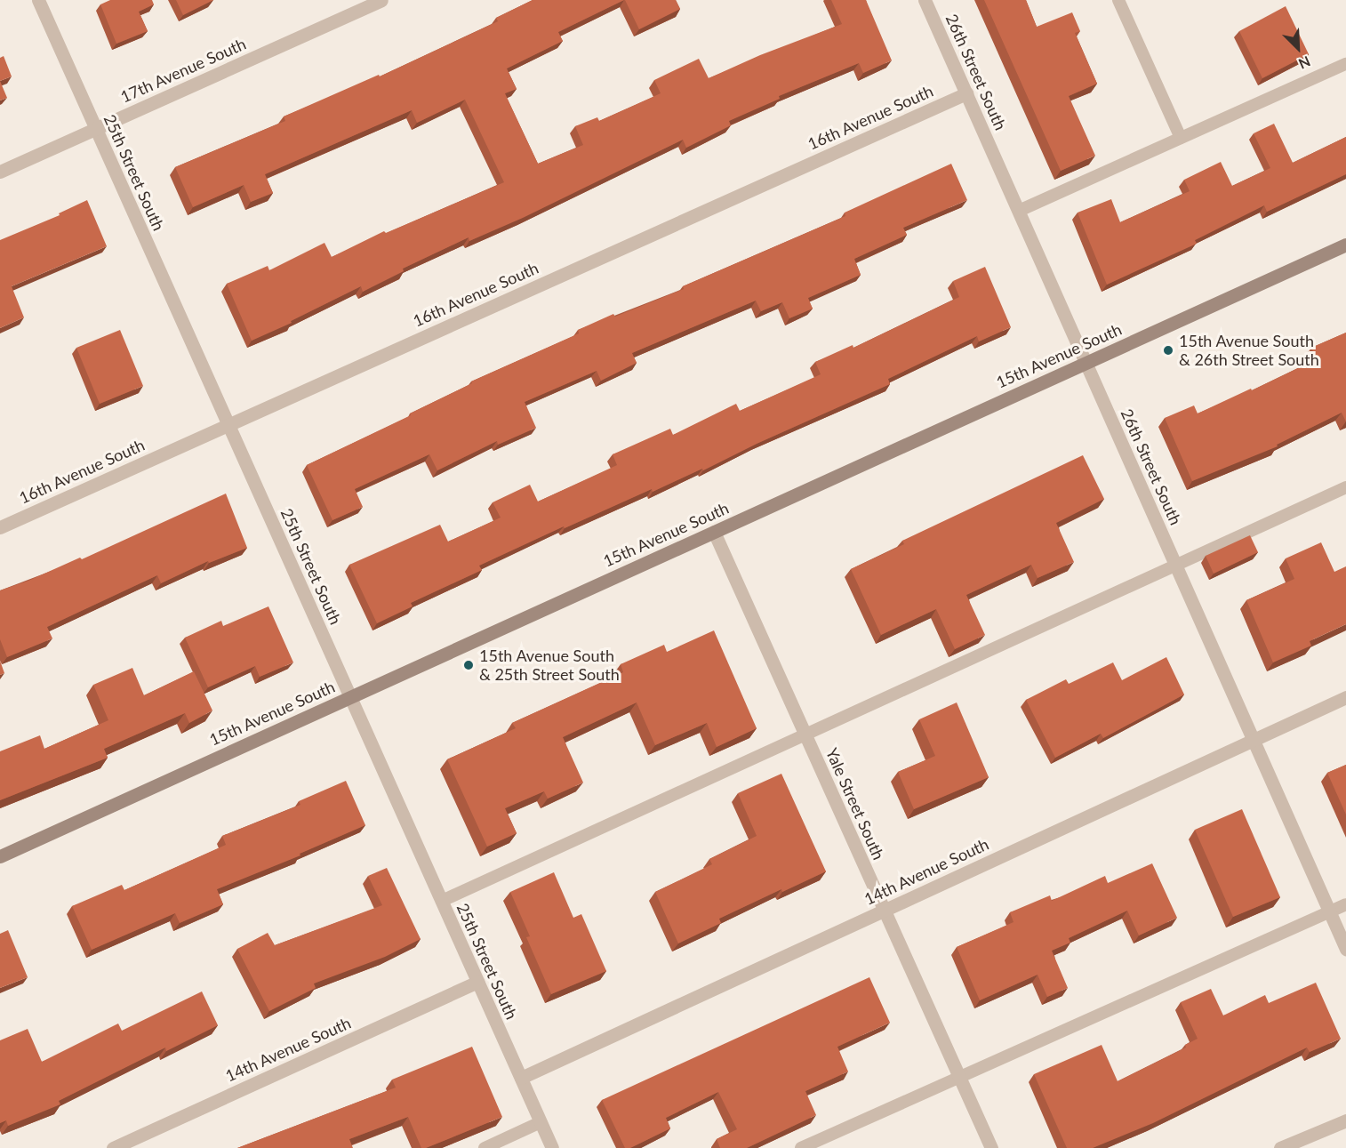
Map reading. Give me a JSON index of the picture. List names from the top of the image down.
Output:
{
  "streets": {
    "street": [
      "17th Avenue South",
      "26th Street South",
      "16th Avenue South",
      "25th Street South",
      "15th Avenue South",
      "Yale Street South",
      "14th Avenue South"
    ]
  },
  "crossings": [
    ["17th Avenue South", "25th Street South"],
    ["26th Street South", "16th Avenue South"],
    ["26th Street South", "15th Avenue South"],
    ["26th Street South", "14th Avenue South"],
    ["16th Avenue South", "25th Street South"],
    ["25th Street South", "15th Avenue South"],
    ["25th Street South", "14th Avenue South"],
    ["15th Avenue South", "Yale Street South"],
    ["Yale Street South", "14th Avenue South"]
  ],
  "places": ["15th Avenue South & 26th Street South", "15th Avenue South & 25th Street South"],
  "north": "bottom right"
}
